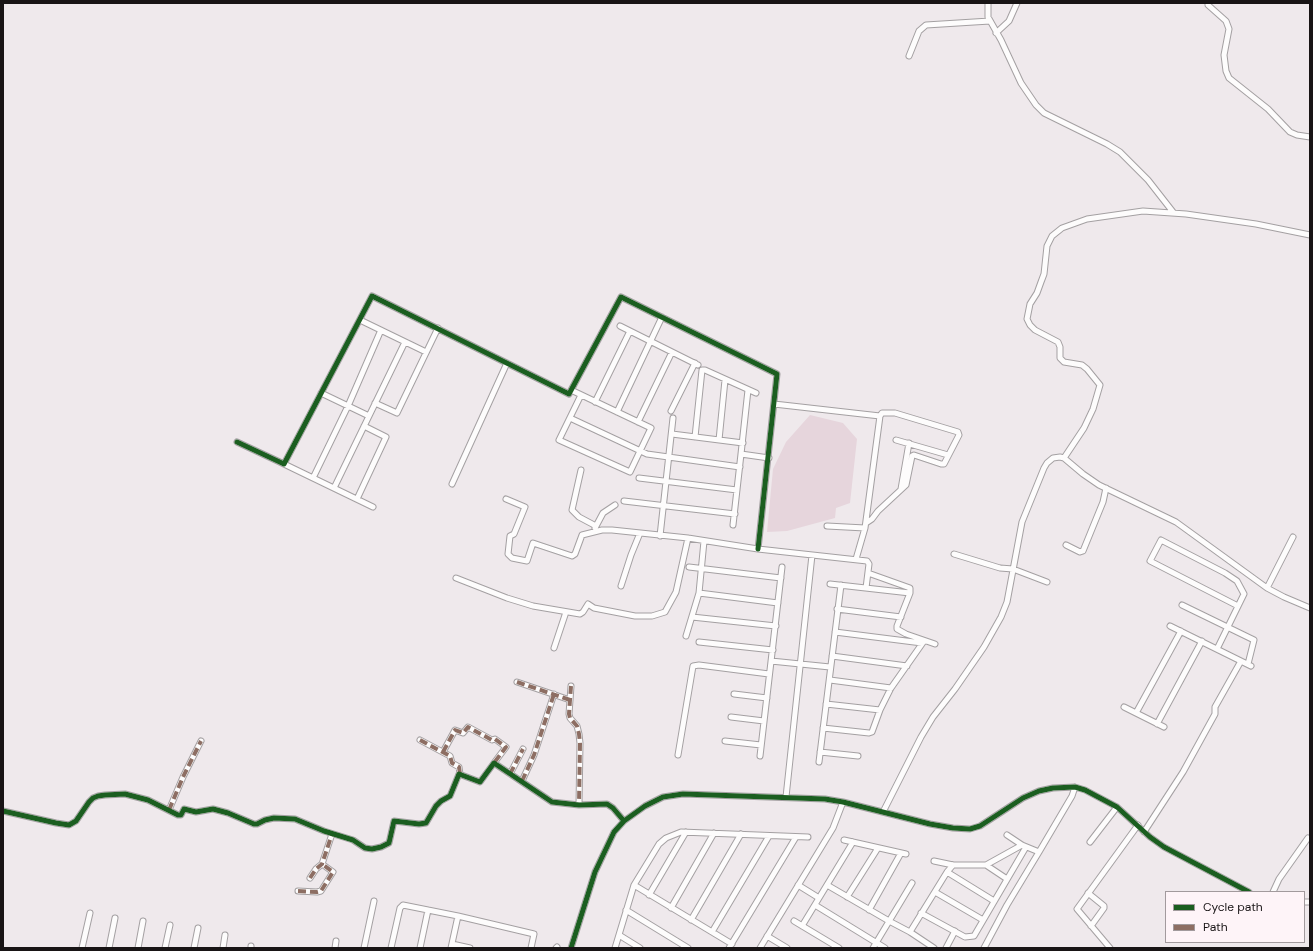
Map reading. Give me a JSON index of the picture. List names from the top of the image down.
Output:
{
  "legend": ["Cycle path", "Path"]
}
